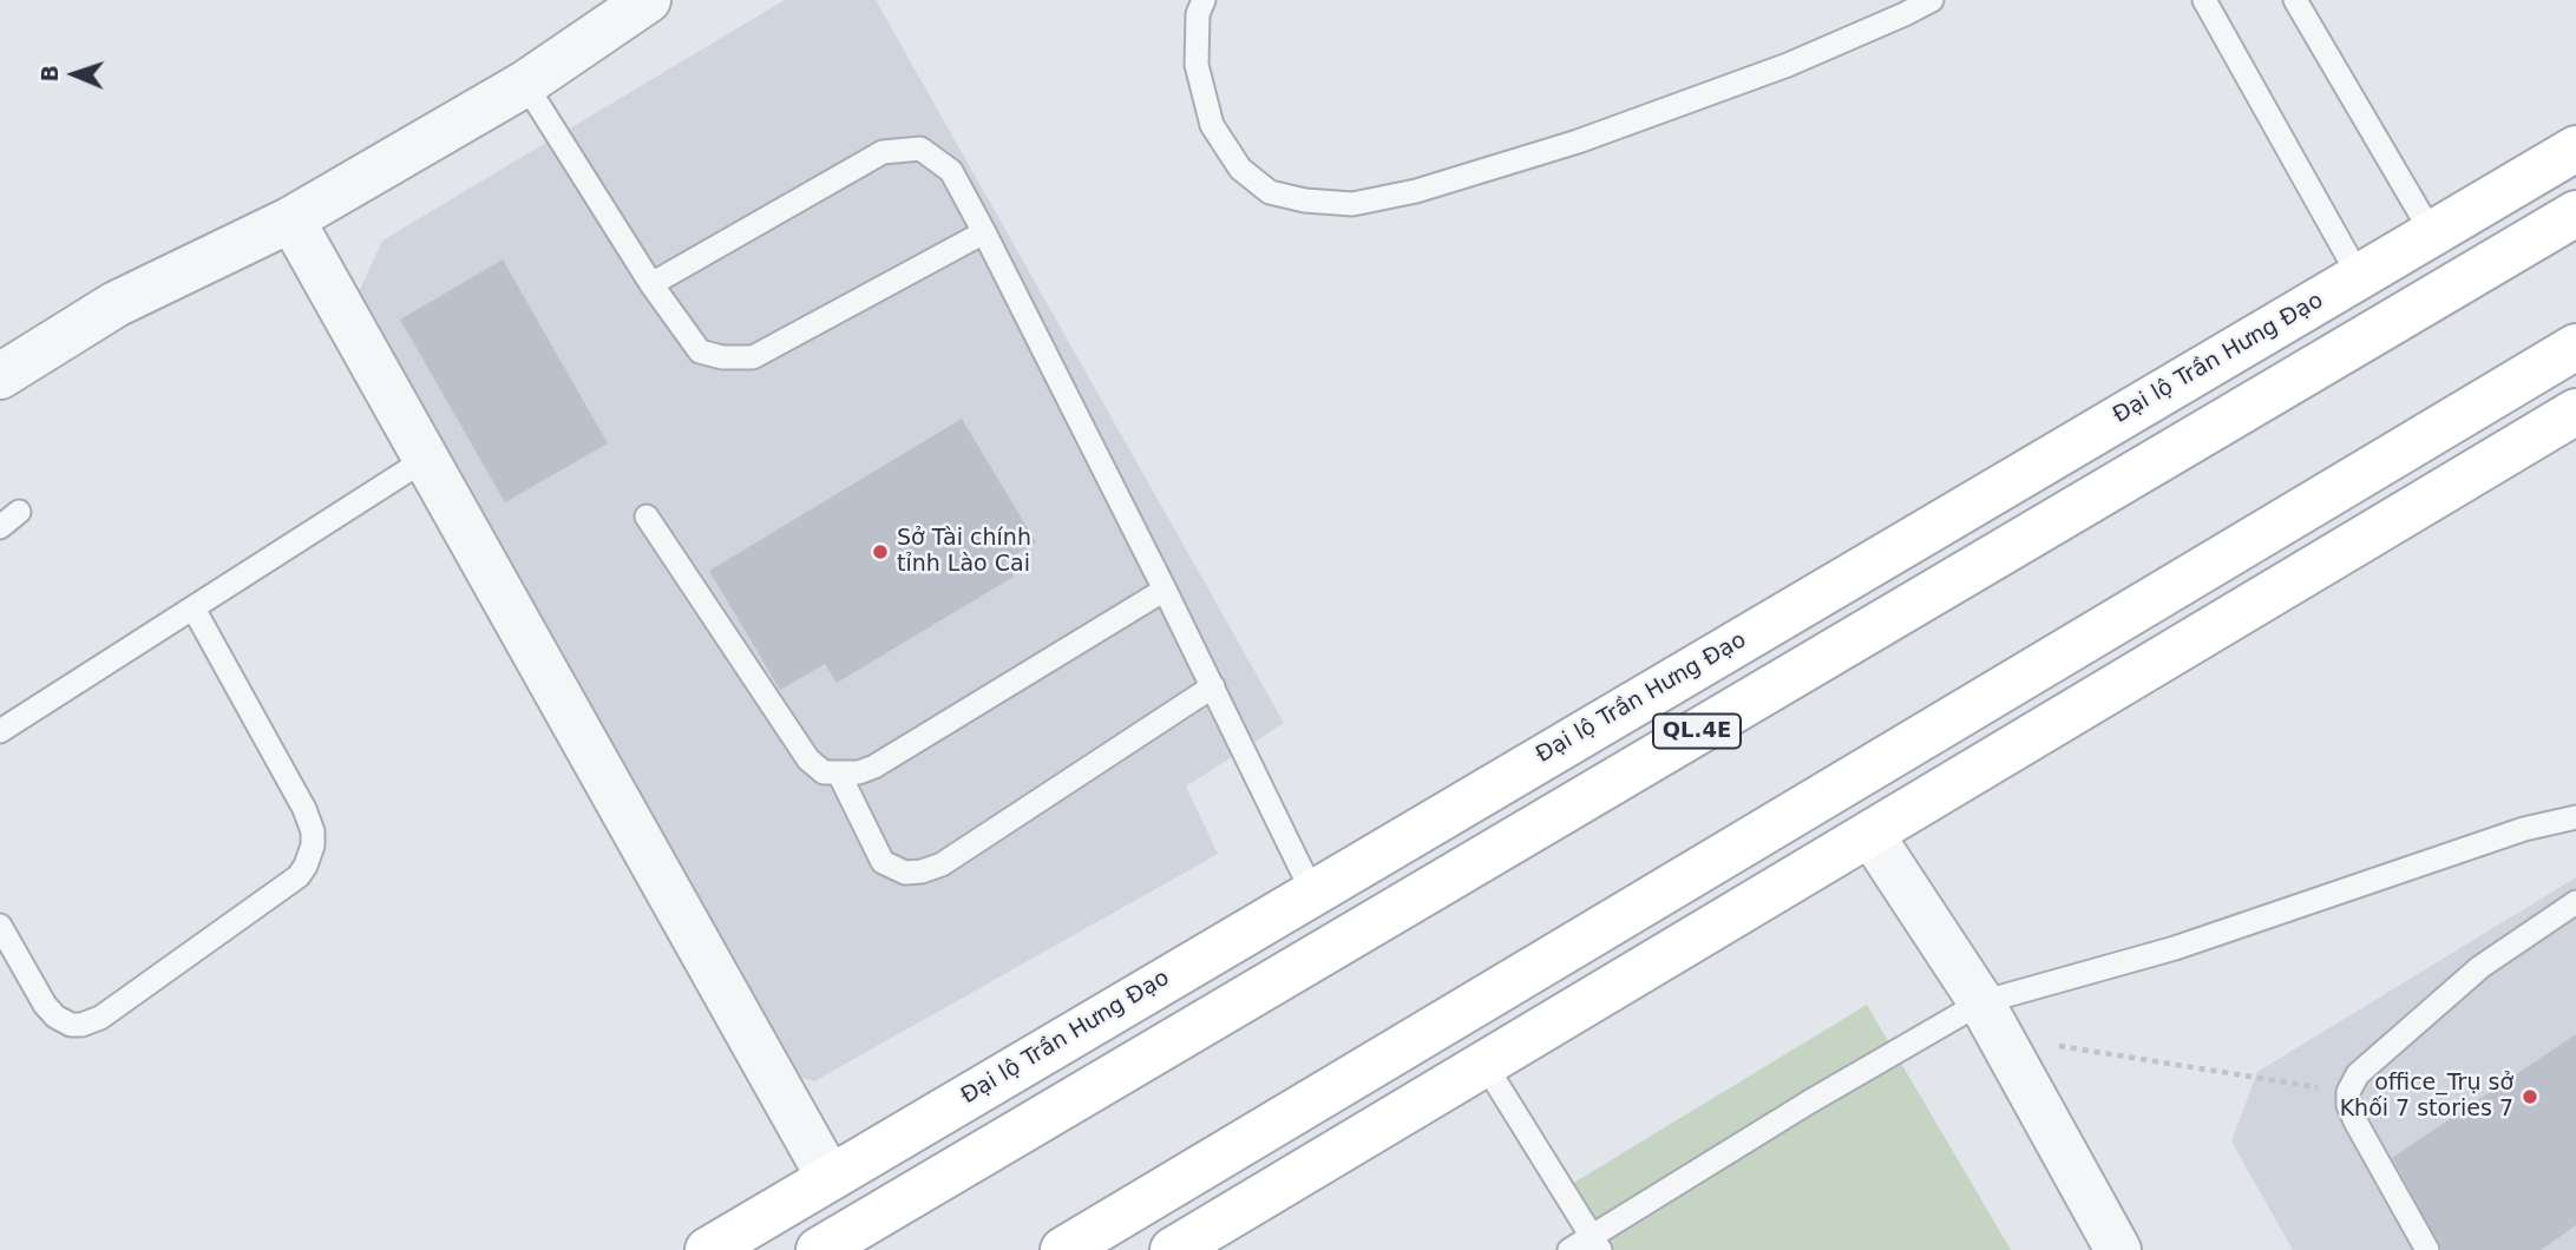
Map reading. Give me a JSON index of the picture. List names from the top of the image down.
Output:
{
  "streets": {
    "main road": ["Đại lộ Trần Hưng Đạo", "QL.4E"]
  },
  "places": ["Sở Tài chính tỉnh Lào Cai", "office_Trụ sở Khối 7 stories 7"],
  "north": "left"
}
